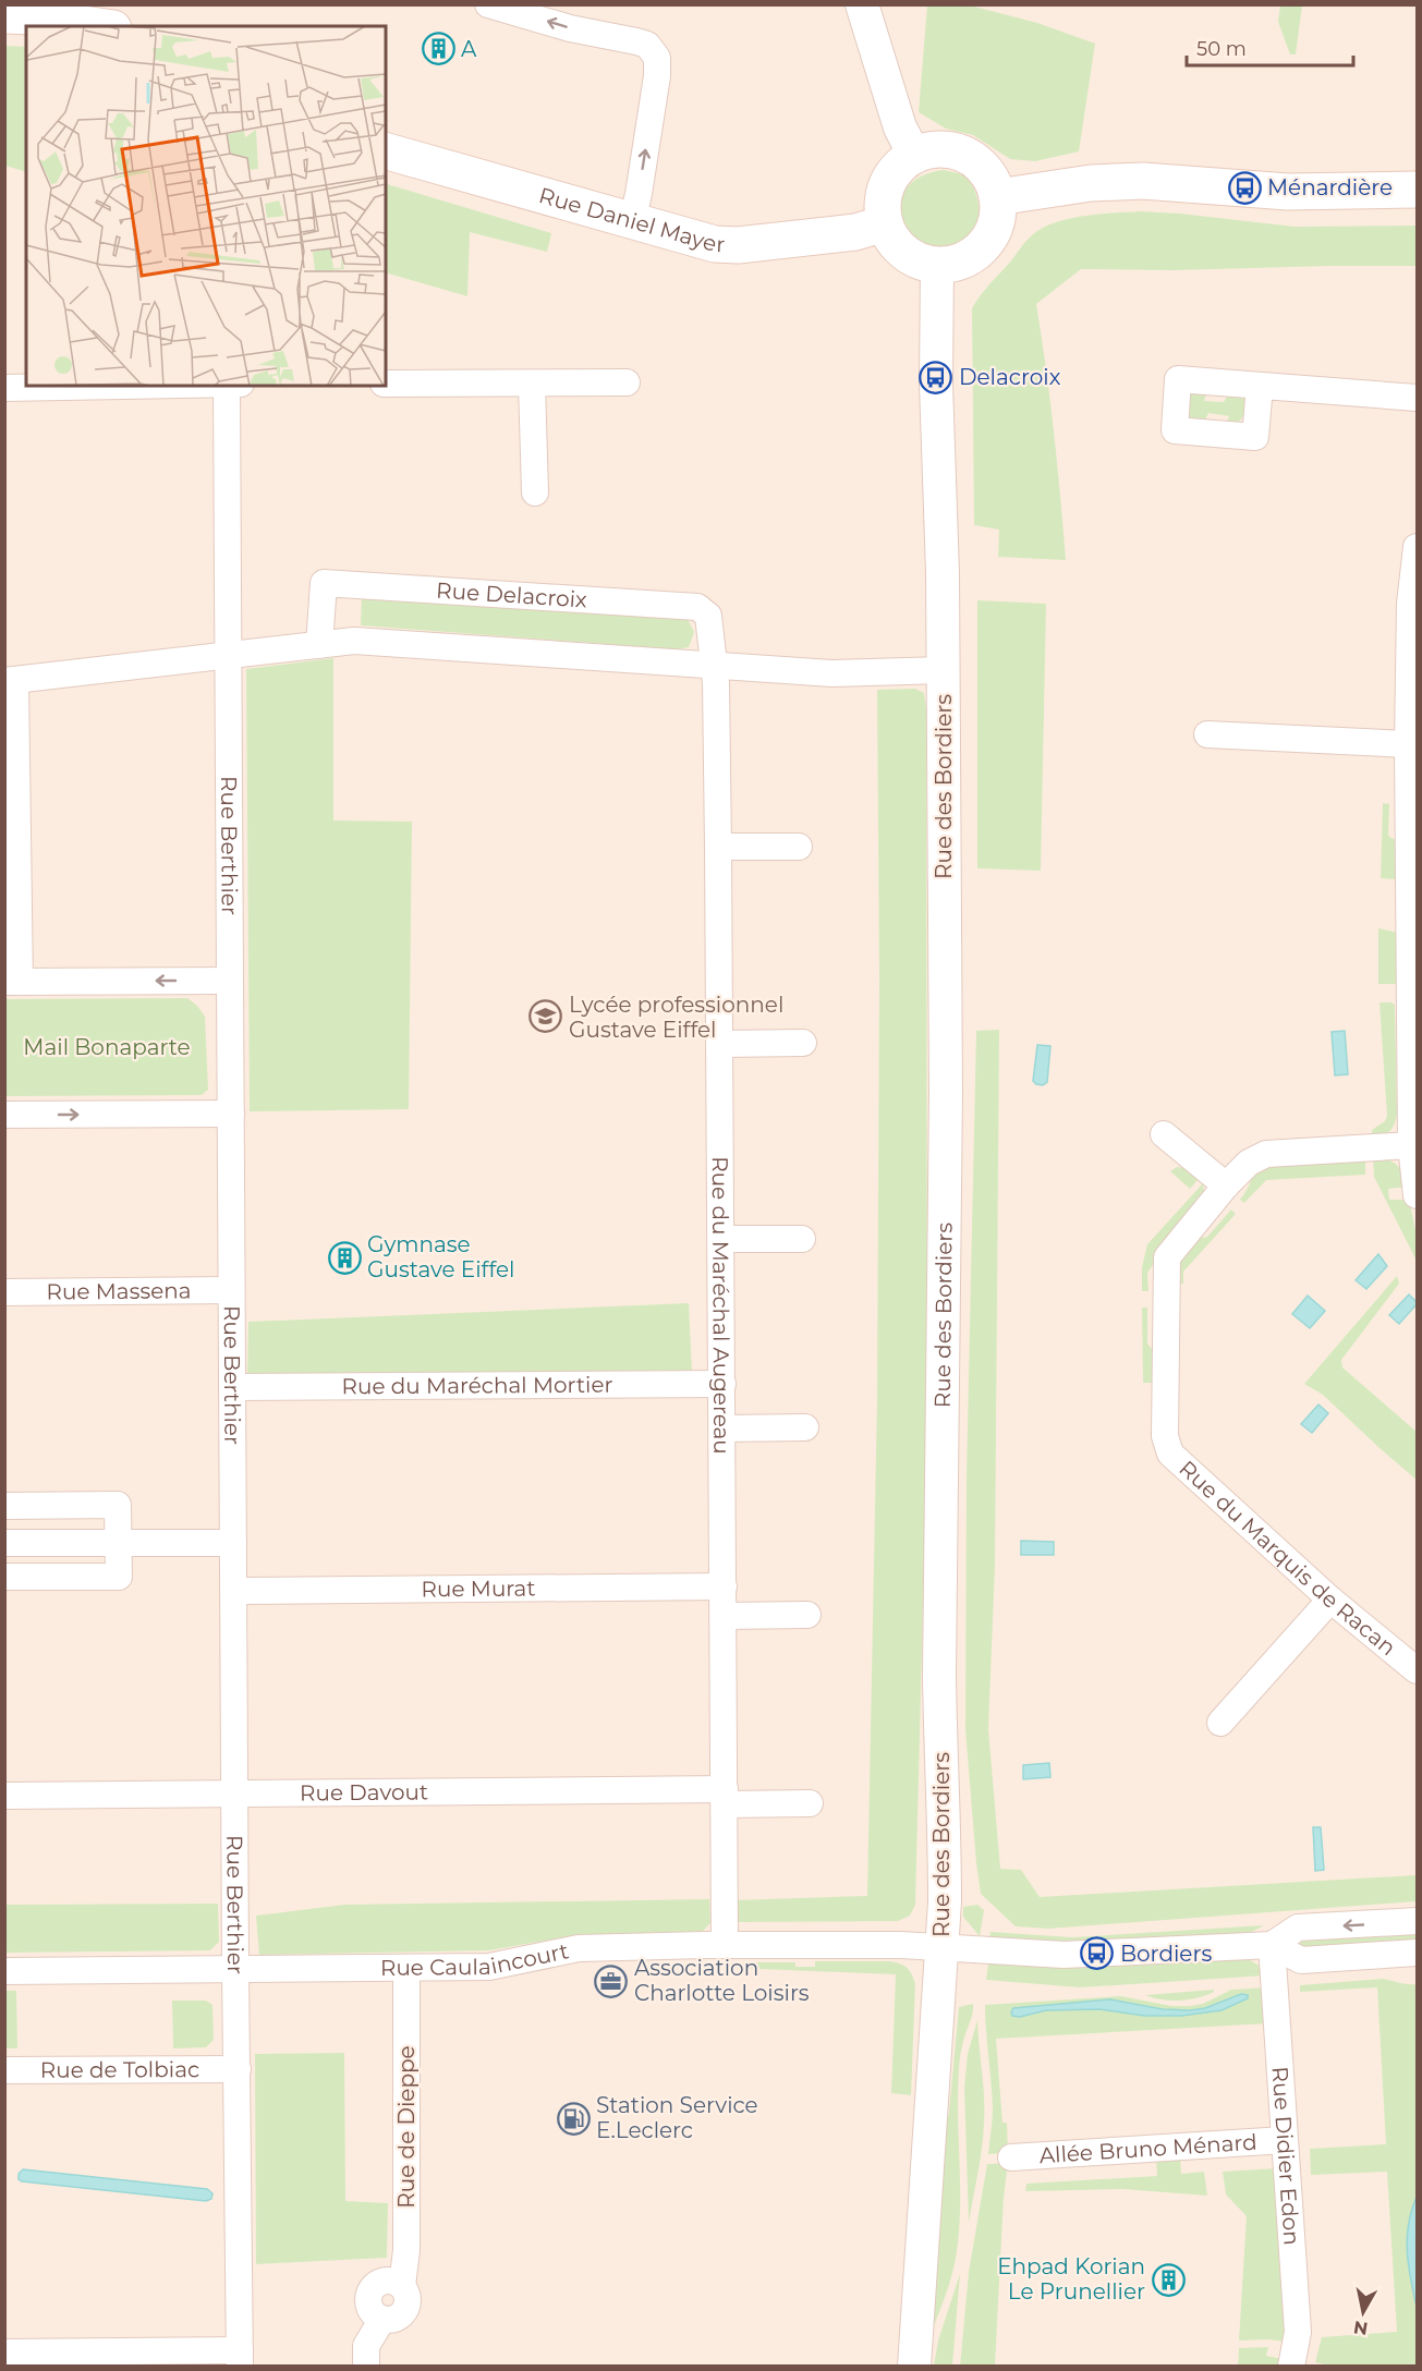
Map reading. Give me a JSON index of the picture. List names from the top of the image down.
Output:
{
  "streets": {
    "main road": ["Rue Daniel Mayer"],
    "street": [
      "Rue Delacroix",
      "Rue des Bordiers",
      "Rue Berthier",
      "Rue Massena",
      "Rue du Maréchal Augereau",
      "Rue du Maréchal Mortier",
      "Rue du Marquis de Racan",
      "Rue Murat",
      "Rue Davout",
      "Rue Caulaincourt",
      "Rue de Tolbiac",
      "Rue de Dieppe",
      "Allée Bruno Ménard",
      "Rue Didier Edon"
    ]
  },
  "crossings": [
    ["Rue Daniel Mayer", "Rue des Bordiers"],
    ["Rue Delacroix", "Rue du Maréchal Augereau"],
    ["Rue des Bordiers", "Rue Caulaincourt"],
    ["Rue Berthier", "Rue Massena"],
    ["Rue Berthier", "Rue du Maréchal Mortier"],
    ["Rue Berthier", "Rue Murat"],
    ["Rue Berthier", "Rue Davout"],
    ["Rue Berthier", "Rue Caulaincourt"],
    ["Rue Berthier", "Rue de Tolbiac"],
    ["Rue du Maréchal Augereau", "Rue du Maréchal Mortier"],
    ["Rue du Maréchal Augereau", "Rue Murat"],
    ["Rue du Maréchal Augereau", "Rue Davout"],
    ["Rue du Maréchal Augereau", "Rue Caulaincourt"],
    ["Rue Caulaincourt", "Rue de Dieppe"],
    ["Rue Caulaincourt", "Rue Didier Edon"],
    ["Allée Bruno Ménard", "Rue Didier Edon"]
  ],
  "parks": ["Mail Bonaparte"],
  "places": {
    "building": ["A", "Gymnase Gustave Eiffel", "Ehpad Korian Le Prunellier"],
    "bus stop": ["Ménardière", "Delacroix", "Bordiers"],
    "school or university": ["Lycée professionnel Gustave Eiffel"],
    "office": ["Association Charlotte Loisirs"],
    "fuel station": ["Station Service E.Leclerc"]
  },
  "scale_bar": "50 m",
  "north": "bottom"
}
